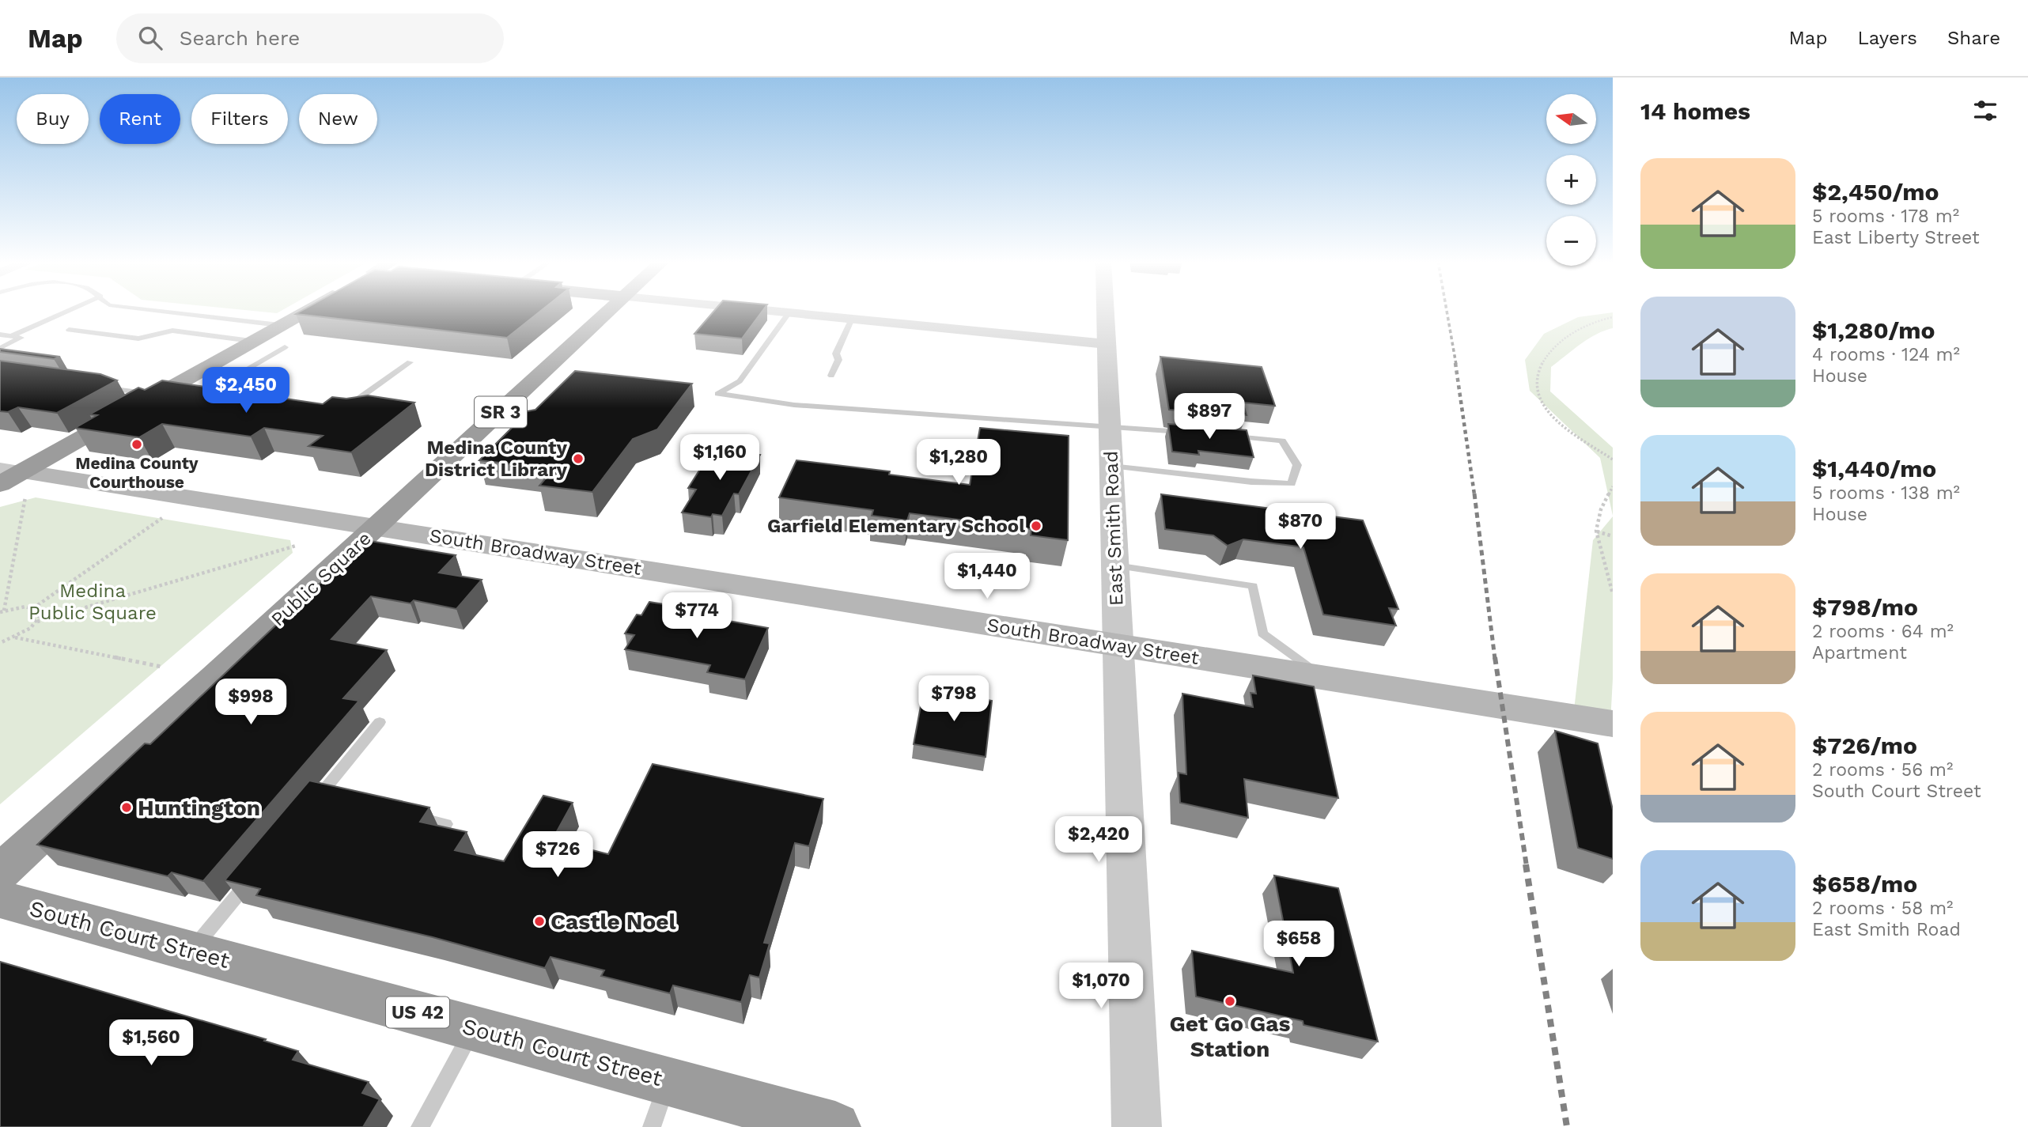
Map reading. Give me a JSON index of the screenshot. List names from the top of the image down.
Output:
{
  "streets": {
    "highway": [
      "SR 3",
      "Public Square",
      "South Court Street",
      "US 42"
    ],
    "main road": ["South Broadway Street"],
    "street": ["East Smith Road"]
  },
  "crossings": [
    ["SR 3", "South Broadway Street"],
    ["SR 3", "Public Square"],
    ["East Smith Road", "South Broadway Street"],
    ["South Broadway Street", "Public Square"]
  ],
  "parks": ["Medina Public Square"],
  "places": [
    "Medina County Courthouse",
    "Medina County District Library",
    "Garfield Elementary School",
    "Huntington",
    "Castle Noel",
    "Get Go Gas Station"
  ],
  "north": "left",
  "page": {
    "header": "Map",
    "search": "Search here",
    "nav": ["Map", "Layers", "Share"],
    "heading": "14 homes",
    "map_buttons": ["+", "−"],
    "chip": [
      "Buy",
      "Rent",
      "Filters",
      "New"
    ],
    "list": [
      {
        "name": "$2,450/mo",
        "note": "5 rooms · 178 m² · East Liberty Street"
      },
      {
        "name": "$1,280/mo",
        "note": "4 rooms · 124 m² · House"
      },
      {
        "name": "$1,440/mo",
        "note": "5 rooms · 138 m² · House"
      },
      {
        "name": "$798/mo",
        "note": "2 rooms · 64 m² · Apartment"
      },
      {
        "name": "$726/mo",
        "note": "2 rooms · 56 m² · South Court Street"
      },
      {
        "name": "$658/mo",
        "note": "2 rooms · 58 m² · East Smith Road"
      }
    ],
    "price": [
      "$2,450",
      "$897",
      "$1,160",
      "$1,280",
      "$870",
      "$1,440",
      "$774",
      "$798",
      "$998",
      "$2,420",
      "$726",
      "$658",
      "$1,070",
      "$1,560"
    ]
  }
}
